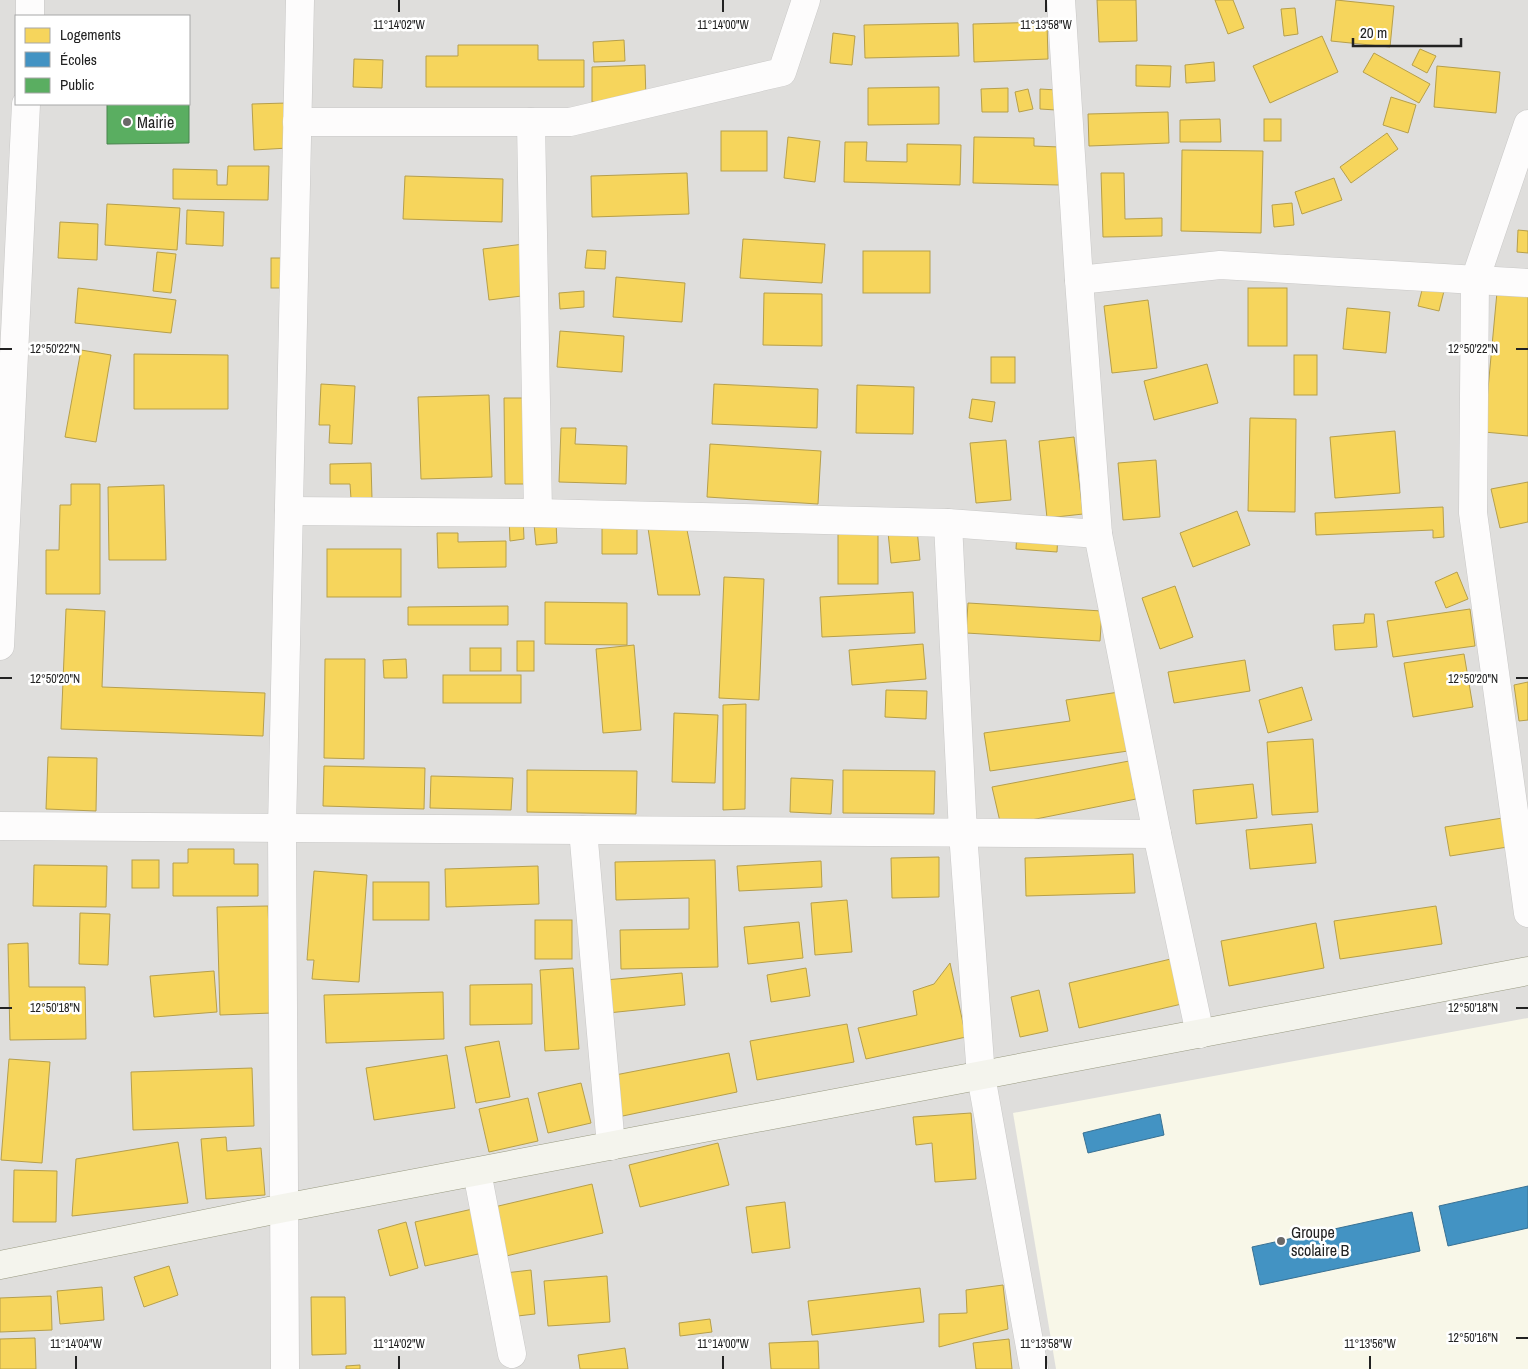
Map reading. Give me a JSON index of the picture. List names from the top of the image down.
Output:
{
  "places": ["Mairie", "Groupe scolaire B"],
  "legend": ["Logements", "Écoles", "Public"],
  "scale_bar": "20 m",
  "coordinates": [
    "11°14'02\"W",
    "11°14'00\"W",
    "11°13'58\"W",
    "12°50'22\"N",
    "12°50'20\"N",
    "12°50'18\"N",
    "12°50'16\"N",
    "11°14'04\"W",
    "11°13'56\"W"
  ]
}
